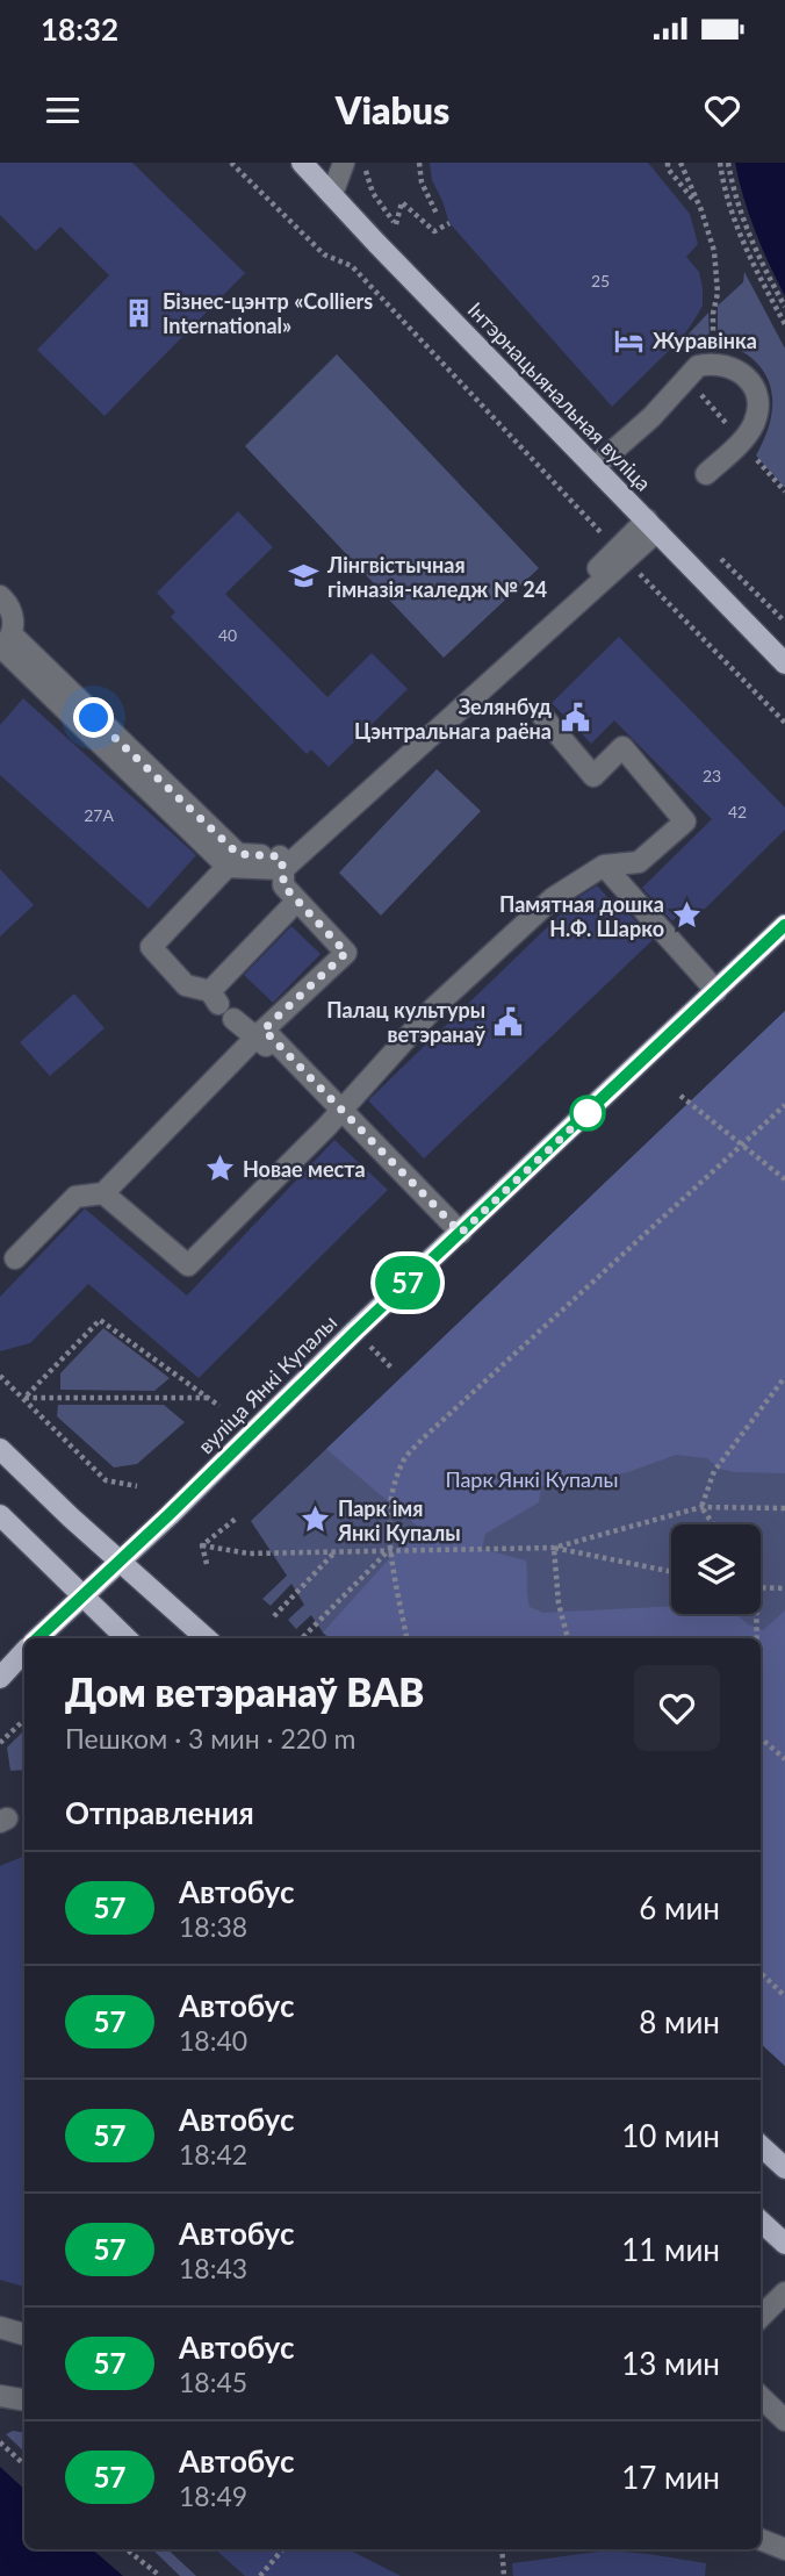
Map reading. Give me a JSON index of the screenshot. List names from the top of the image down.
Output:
{
  "streets": {
    "main road": ["Інтэрнацыянальная вуліца", "вуліца Янкі Купалы"]
  },
  "parks": ["Парк Янкі Купалы"],
  "places": {
    "building": ["Бізнес-цэнтр «Colliers International»"],
    "hotel": ["Журавінка"],
    "school or university": ["Лінгвістычная гімназія-каледж № 24"],
    "public building": ["Зелянбуд Цэнтральнага раёна", "Палац культуры ветэранаў"],
    "place": ["Памятная дошка Н.Ф. Шарко", "Новае места", "Парк імя Янкі Купалы"]
  },
  "lines": ["bus line 57"],
  "house_numbers": [
    "25",
    "40",
    "23",
    "42",
    "27А"
  ],
  "page": {
    "status": "18:32",
    "header": "Viabus",
    "on_map": "57",
    "heading": [
      ["Дом ветэранаў ВАВ", "Пешком · 3 мин · 220 m"],
      "Отправления"
    ],
    "list": [
      {
        "mark": "57",
        "name": "Автобус",
        "note": "18:38",
        "value": "6 мин"
      },
      {
        "mark": "57",
        "name": "Автобус",
        "note": "18:40",
        "value": "8 мин"
      },
      {
        "mark": "57",
        "name": "Автобус",
        "note": "18:42",
        "value": "10 мин"
      },
      {
        "mark": "57",
        "name": "Автобус",
        "note": "18:43",
        "value": "11 мин"
      },
      {
        "mark": "57",
        "name": "Автобус",
        "note": "18:45",
        "value": "13 мин"
      },
      {
        "mark": "57",
        "name": "Автобус",
        "note": "18:49",
        "value": "17 мин"
      }
    ]
  }
}
